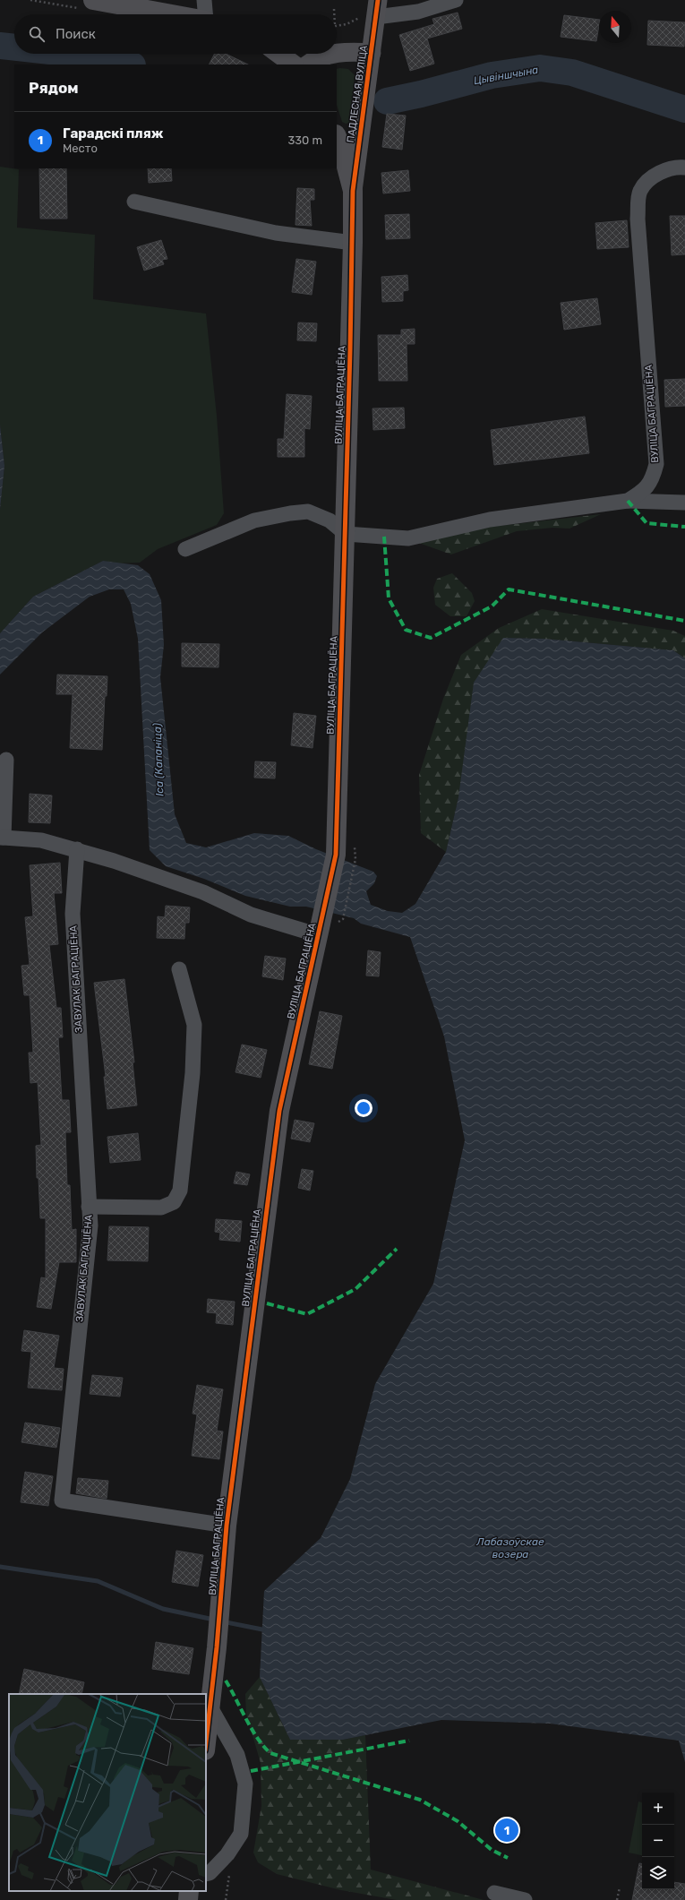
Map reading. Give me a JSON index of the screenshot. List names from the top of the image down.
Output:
{
  "streets": {
    "highway": ["ВУЛІЦА БАГРАЦІЁНА"],
    "main road": ["ПАДЛЕСНАЯ ВУЛІЦА"],
    "street": ["ЗАВУЛАК БАГРАЦІЁНА"]
  },
  "crossings": [
    ["ПАДЛЕСНАЯ ВУЛІЦА", "ВУЛІЦА БАГРАЦІЁНА"],
    ["ВУЛІЦА БАГРАЦІЁНА", "ЗАВУЛАК БАГРАЦІЁНА"]
  ],
  "water": ["Цывіншчына", "Іса (Капаніца)", "Лабазоўскае возера"],
  "north": "top",
  "page": {
    "search": "Поиск",
    "heading": "Рядом",
    "list": [
      {
        "mark": "1",
        "name": "Гарадскі пляж",
        "note": "Место",
        "value": "330 m"
      }
    ],
    "map_buttons": ["+", "−"],
    "pins": "1"
  }
}
